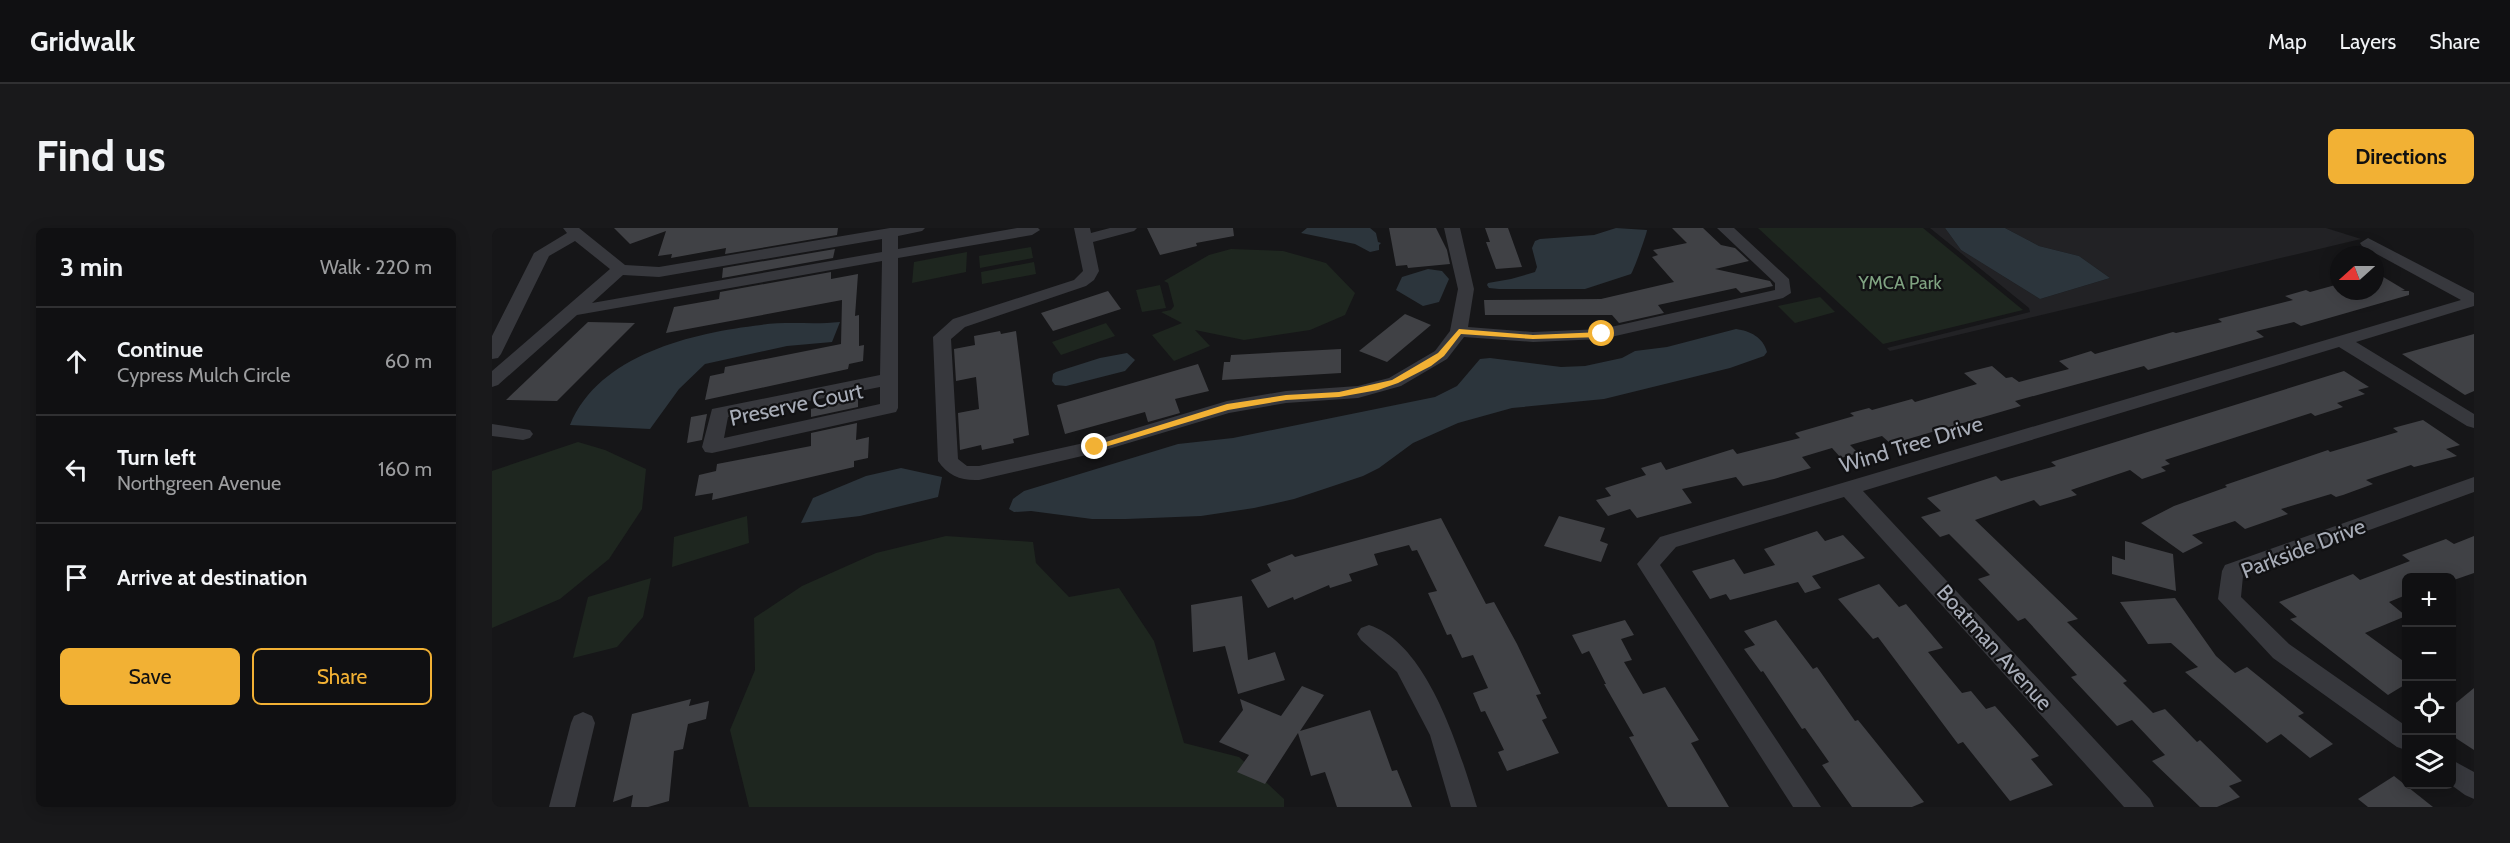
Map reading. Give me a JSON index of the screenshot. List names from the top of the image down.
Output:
{
  "streets": {
    "street": [
      "Preserve Court",
      "Wind Tree Drive",
      "Parkside Drive",
      "Boatman Avenue"
    ]
  },
  "crossings": [
    ["Wind Tree Drive", "Boatman Avenue"]
  ],
  "parks": ["YMCA Park"],
  "north": "left",
  "page": {
    "header": "Gridwalk",
    "nav": ["Map", "Layers", "Share"],
    "buttons": [
      "Directions",
      ["Save", "Share"]
    ],
    "title": "Find us",
    "heading": ["3 min", "Walk · 220 m"],
    "list": [
      ["Continue", "Cypress Mulch Circle", "60 m"],
      ["Turn left", "Northgreen Avenue", "160 m"],
      "Arrive at destination"
    ],
    "map_buttons": ["+", "−"]
  }
}
